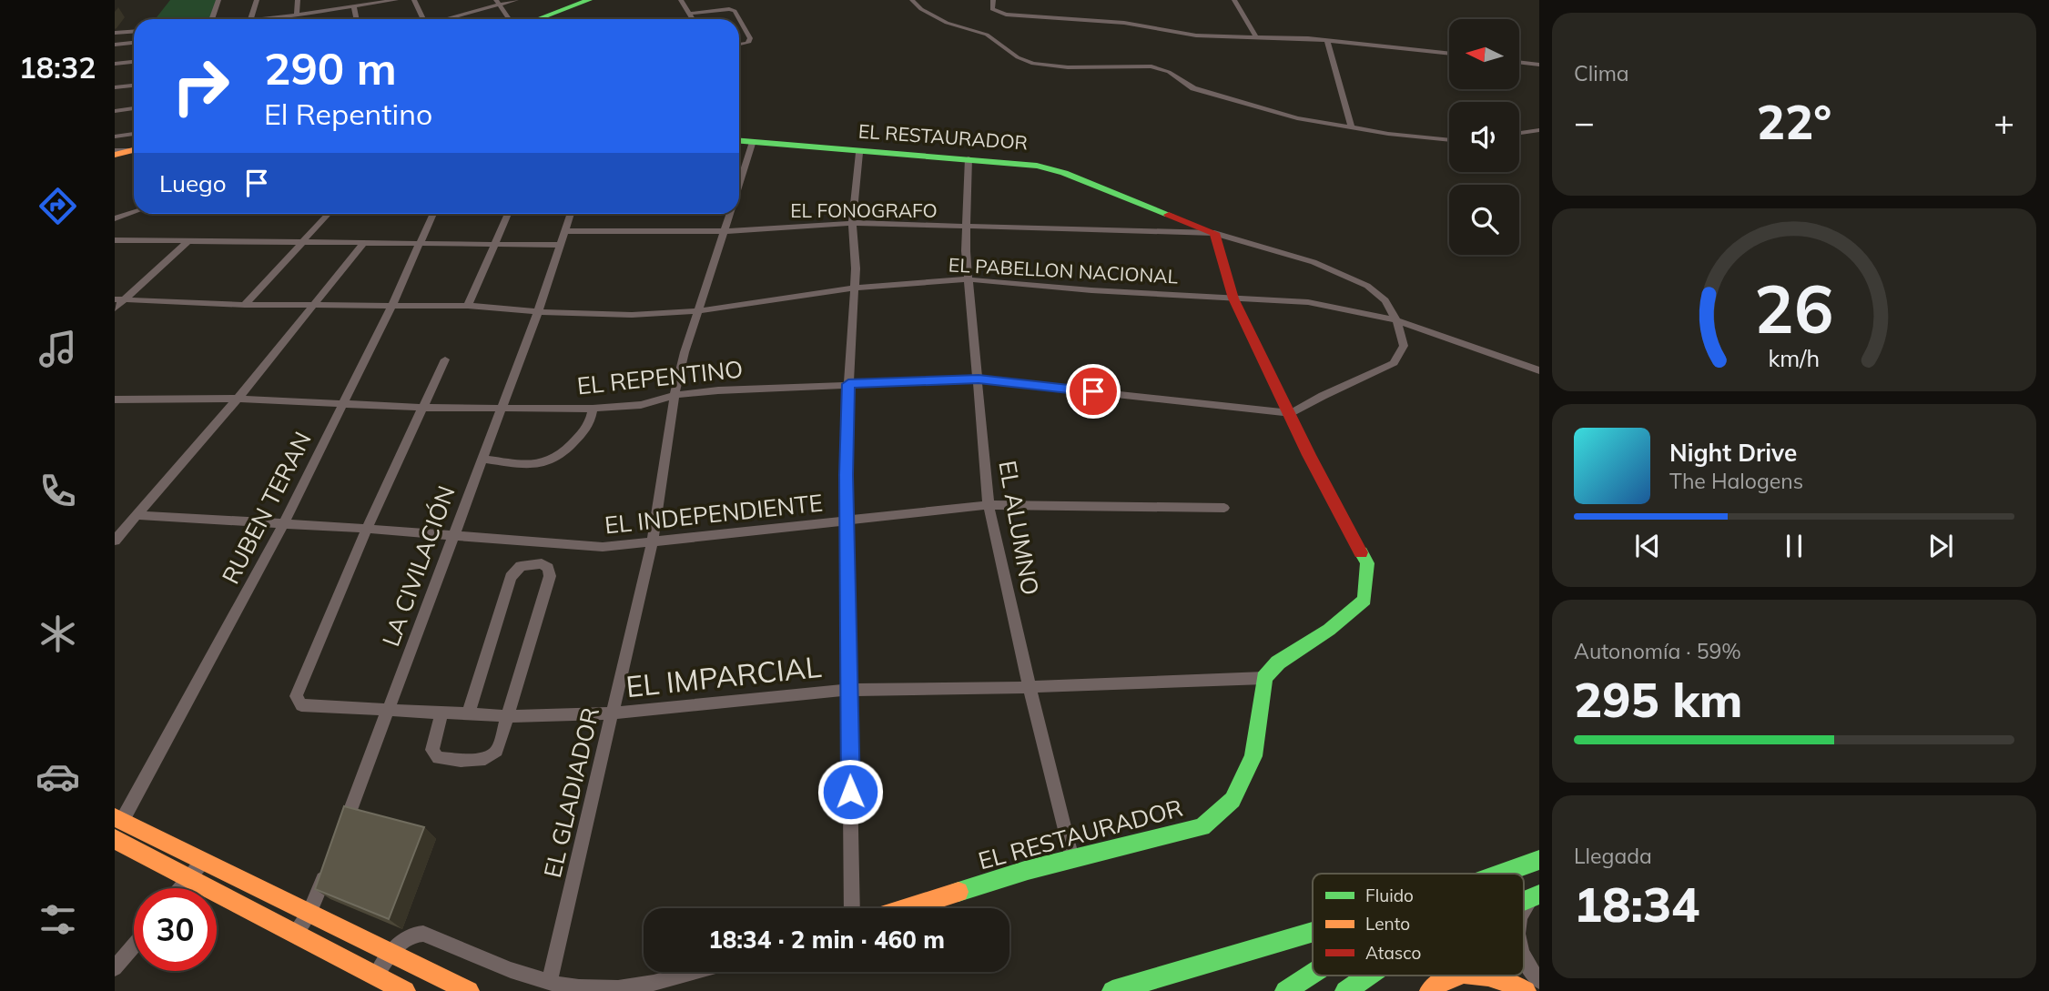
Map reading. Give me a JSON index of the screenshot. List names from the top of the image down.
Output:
{
  "streets": {
    "street": [
      "EL RESTAURADOR",
      "EL FONOGRAFO",
      "EL PABELLON NACIONAL",
      "EL REPENTINO",
      "RUBEN TERAN",
      "EL INDEPENDIENTE",
      "EL ALUMNO",
      "LA CIVILACIÓN",
      "EL IMPARCIAL",
      "EL GLADIADOR"
    ]
  },
  "crossings": [
    ["EL RESTAURADOR", "EL FONOGRAFO"],
    ["EL RESTAURADOR", "EL PABELLON NACIONAL"],
    ["EL RESTAURADOR", "EL ALUMNO"],
    ["EL RESTAURADOR", "EL IMPARCIAL"],
    ["EL RESTAURADOR", "EL GLADIADOR"],
    ["EL FONOGRAFO", "EL ALUMNO"],
    ["EL FONOGRAFO", "LA CIVILACIÓN"],
    ["EL FONOGRAFO", "EL GLADIADOR"],
    ["EL PABELLON NACIONAL", "RUBEN TERAN"],
    ["EL PABELLON NACIONAL", "EL ALUMNO"],
    ["EL PABELLON NACIONAL", "LA CIVILACIÓN"],
    ["EL PABELLON NACIONAL", "EL GLADIADOR"],
    ["EL REPENTINO", "RUBEN TERAN"],
    ["EL REPENTINO", "EL ALUMNO"],
    ["EL REPENTINO", "LA CIVILACIÓN"],
    ["EL REPENTINO", "EL GLADIADOR"],
    ["RUBEN TERAN", "EL INDEPENDIENTE"],
    ["EL INDEPENDIENTE", "EL ALUMNO"],
    ["EL INDEPENDIENTE", "LA CIVILACIÓN"],
    ["EL INDEPENDIENTE", "EL IMPARCIAL"],
    ["EL INDEPENDIENTE", "EL GLADIADOR"],
    ["EL ALUMNO", "EL IMPARCIAL"],
    ["LA CIVILACIÓN", "EL IMPARCIAL"],
    ["EL IMPARCIAL", "EL GLADIADOR"]
  ],
  "legend": ["Fluido", "Lento", "Atasco"],
  "north": "left",
  "page": {
    "tabs": "18:32",
    "tile": [
      "Clima",
      ["Autonomía · 59%", "295 km"],
      ["Llegada", "18:34"]
    ],
    "turn": ["290 m", "El Repentino"],
    "heat": ["−", "22°", "+"],
    "then": "Luego",
    "song": ["Night Drive", "The Halogens"],
    "limit": "30",
    "trip": "18:34 · 2 min · 460 m",
    "gauge": ["26", "km/h"]
  }
}
